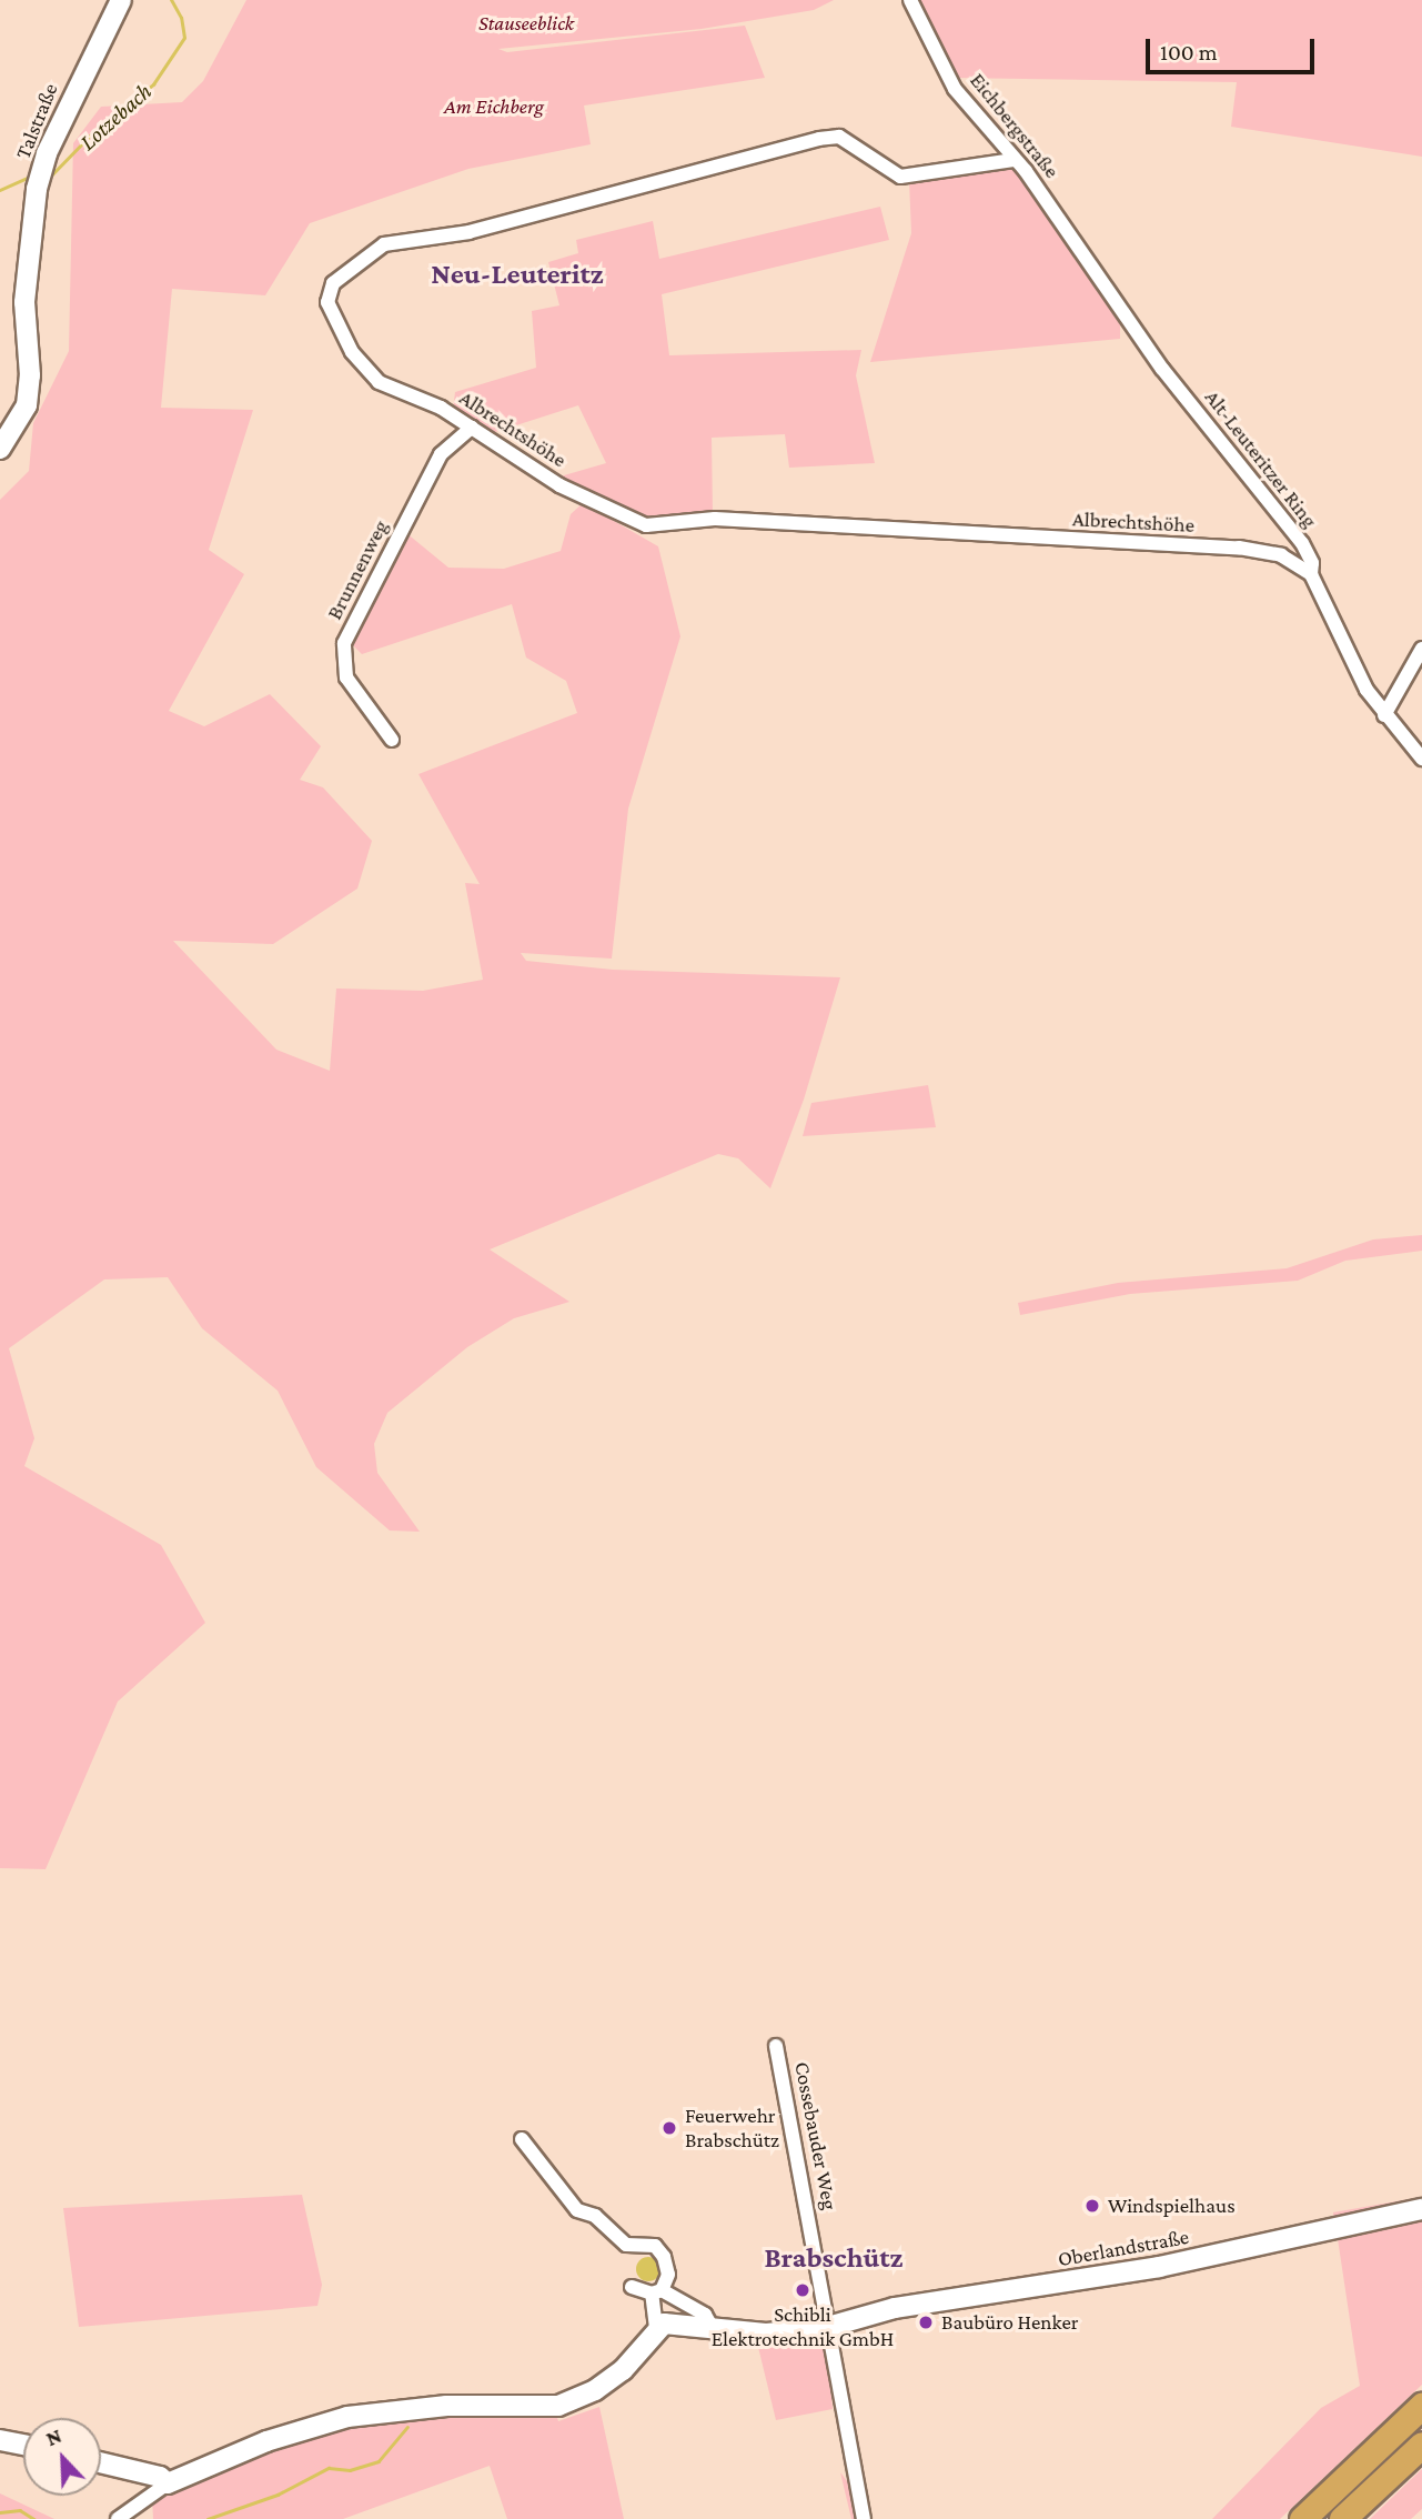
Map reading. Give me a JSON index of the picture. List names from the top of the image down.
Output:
{
  "streets": {
    "street": [
      "Talstraße",
      "Eichbergstraße",
      "Albrechtshöhe",
      "Alt-Leuteritzer Ring",
      "Brunnenweg",
      "Cossebauder Weg",
      "Oberlandstraße"
    ]
  },
  "crossings": [
    ["Eichbergstraße", "Albrechtshöhe"],
    ["Eichbergstraße", "Alt-Leuteritzer Ring"],
    ["Albrechtshöhe", "Alt-Leuteritzer Ring"],
    ["Albrechtshöhe", "Brunnenweg"],
    ["Cossebauder Weg", "Oberlandstraße"]
  ],
  "districts": ["Neu-Leuteritz", "Brabschütz"],
  "water": ["Lotzebach"],
  "parks": ["Stauseeblick", "Am Eichberg"],
  "places": [
    "Feuerwehr Brabschütz",
    "Windspielhaus",
    "Schibli Elektrotechnik GmbH",
    "Baubüro Henker"
  ],
  "scale_bar": "100 m",
  "north": "top left"
}
